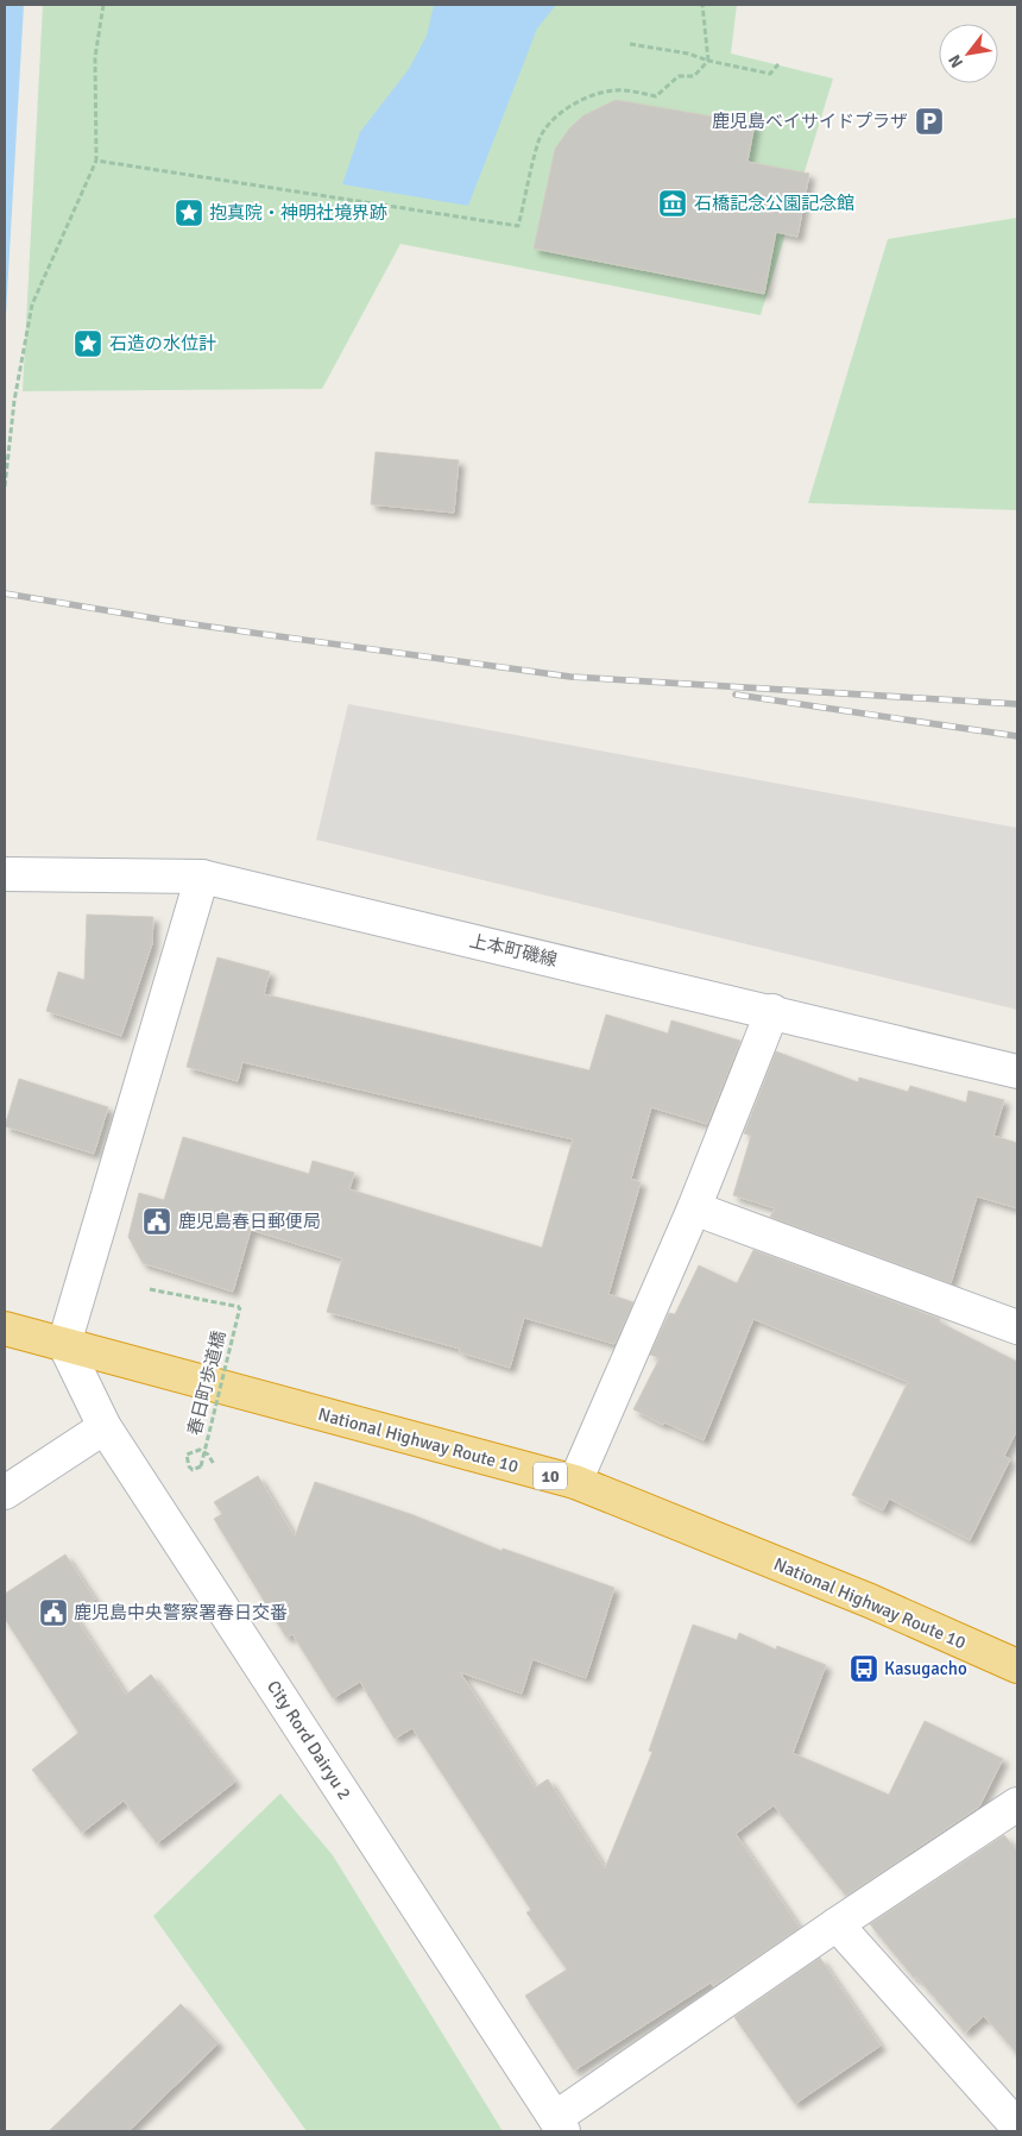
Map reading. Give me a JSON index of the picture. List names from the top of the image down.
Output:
{
  "streets": {
    "highway": ["National Highway Route 10", "10"],
    "street": ["上本町磯線", "City Rord Dairyu 2"],
    "path": ["春日町歩道橋"]
  },
  "crossings": [
    ["National Highway Route 10", "City Rord Dairyu 2"]
  ],
  "places": {
    "parking": ["鹿児島ベイサイドプラザ"],
    "museum": ["石橋記念公園記念館"],
    "place": ["抱真院・神明社境界跡", "石造の水位計"],
    "public building": ["鹿児島春日郵便局", "鹿児島中央警察署春日交番"],
    "bus stop": ["Kasugacho"]
  },
  "north": "bottom left"
}
